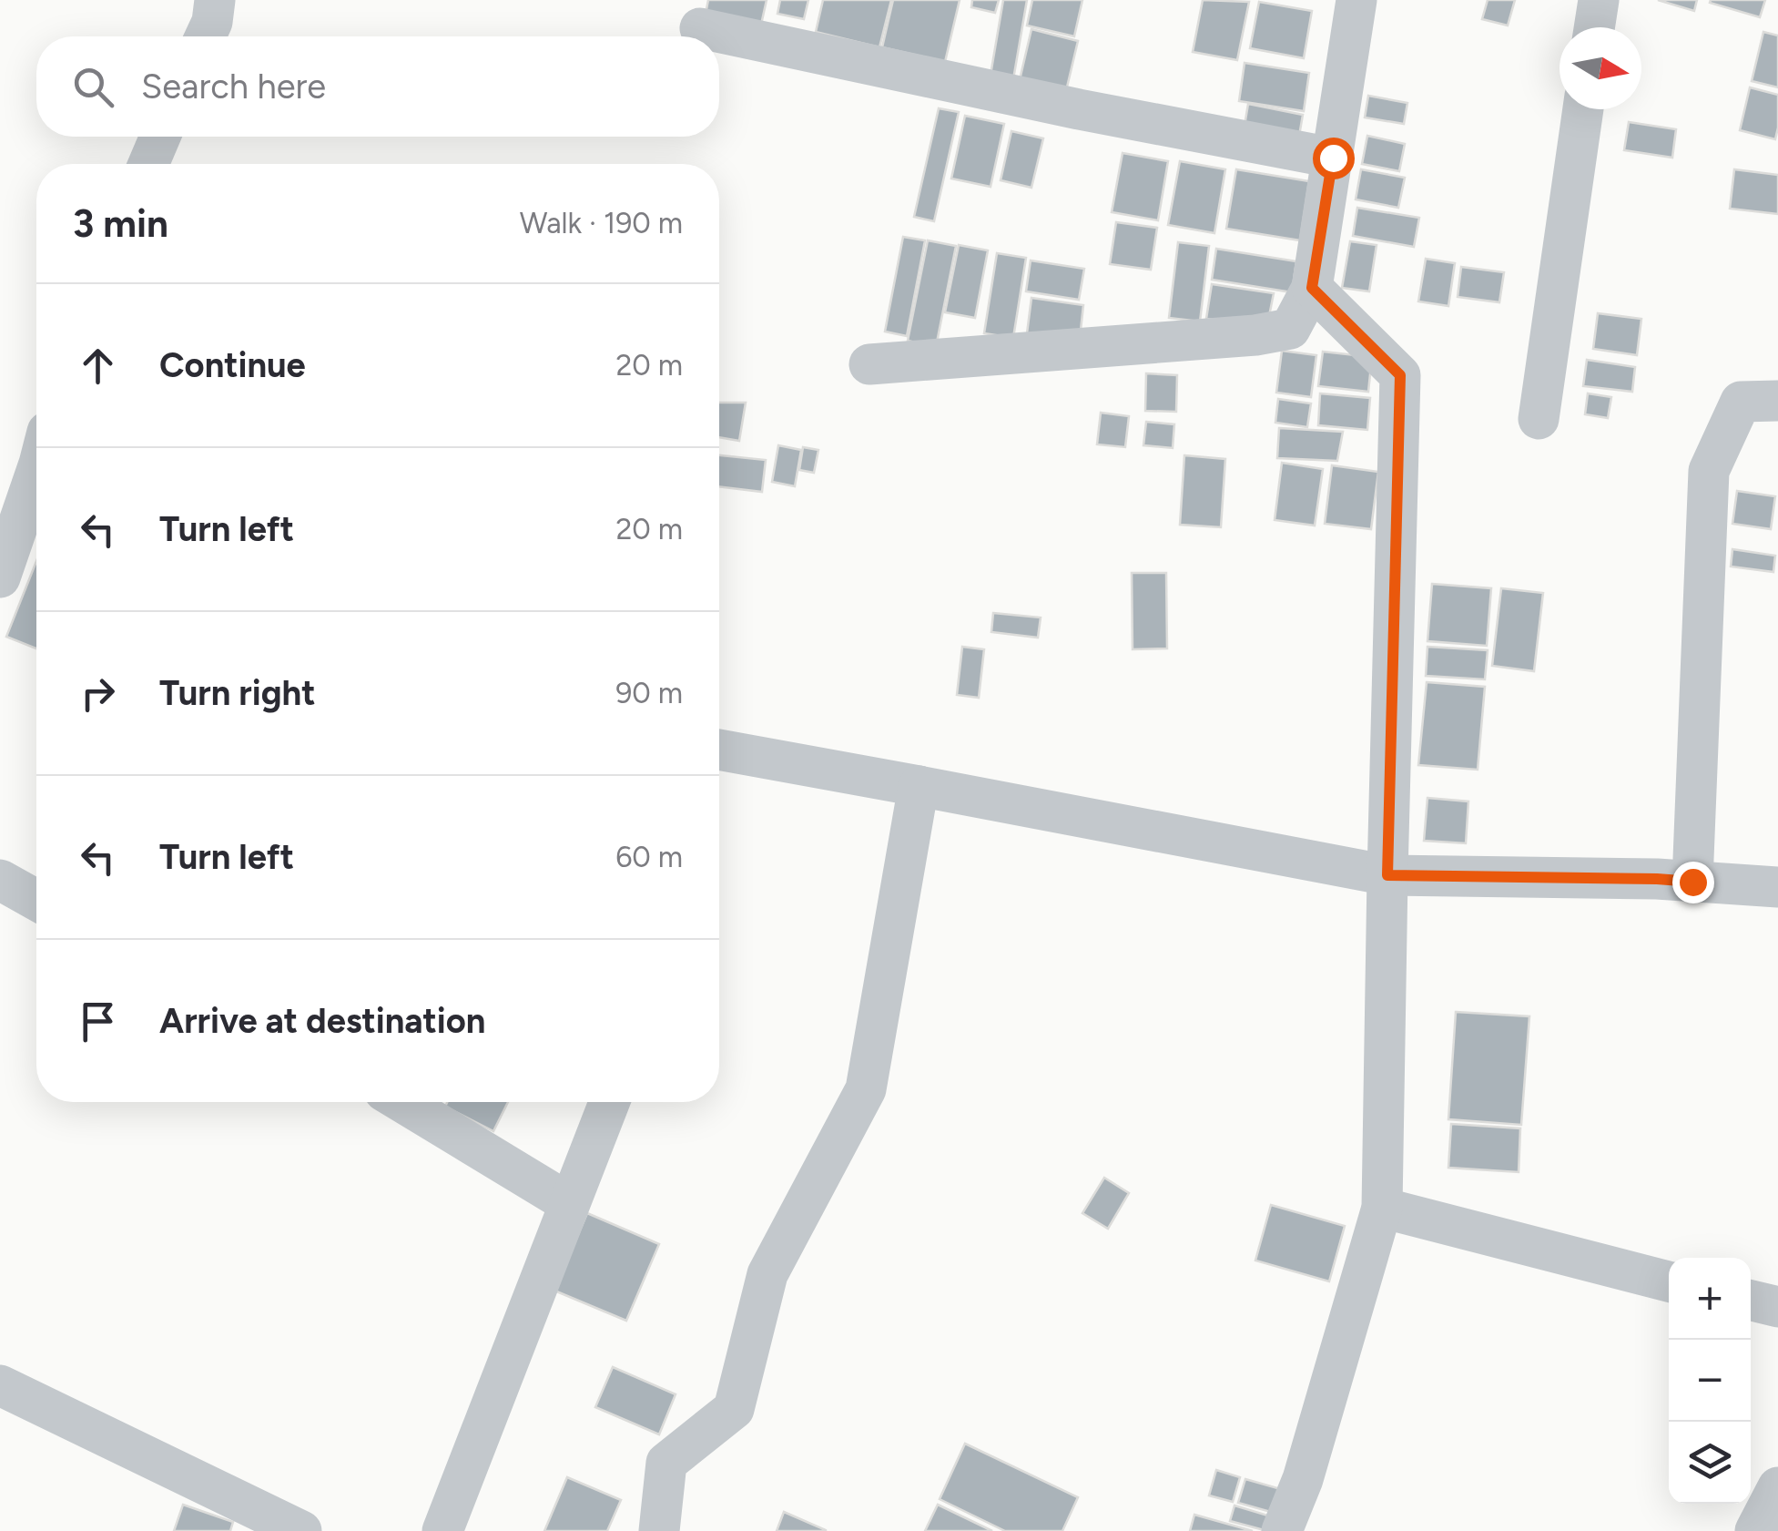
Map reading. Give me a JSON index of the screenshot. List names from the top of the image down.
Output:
{
  "north": "right",
  "page": {
    "search": "Search here",
    "heading": ["3 min", "Walk · 190 m"],
    "list": [
      ["Continue", "20 m"],
      ["Turn left", "20 m"],
      ["Turn right", "90 m"],
      ["Turn left", "60 m"],
      "Arrive at destination"
    ],
    "map_buttons": ["+", "−"]
  }
}
